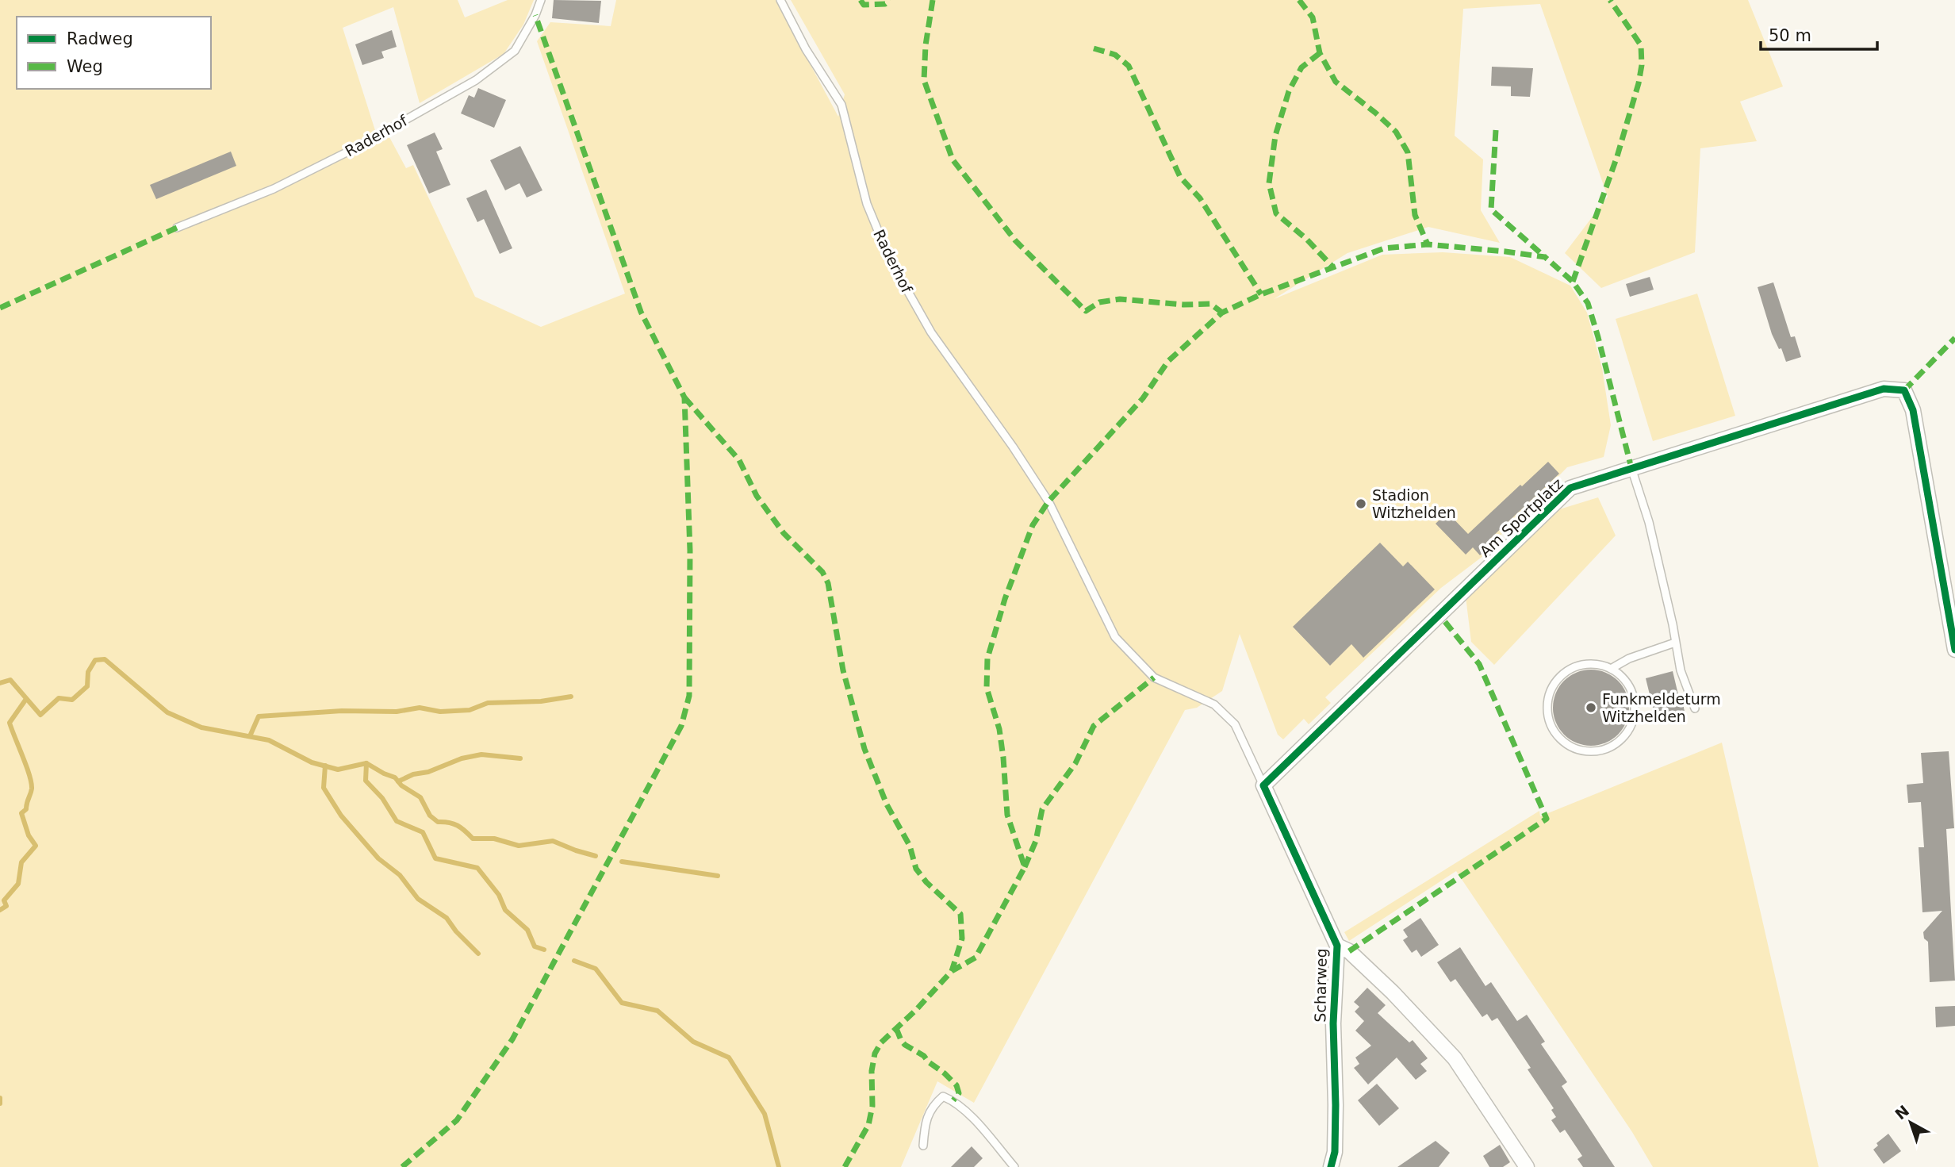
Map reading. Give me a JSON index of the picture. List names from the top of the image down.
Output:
{
  "streets": {
    "street": ["Am Sportplatz", "Scharweg"],
    "lane": ["Raderhof"]
  },
  "crossings": [
    ["Raderhof", "Am Sportplatz"],
    ["Raderhof", "Scharweg"],
    ["Am Sportplatz", "Scharweg"]
  ],
  "places": ["Stadion Witzhelden", "Funkmeldeturm Witzhelden"],
  "legend": ["Radweg", "Weg"],
  "scale_bar": "50 m",
  "north": "top left"
}
